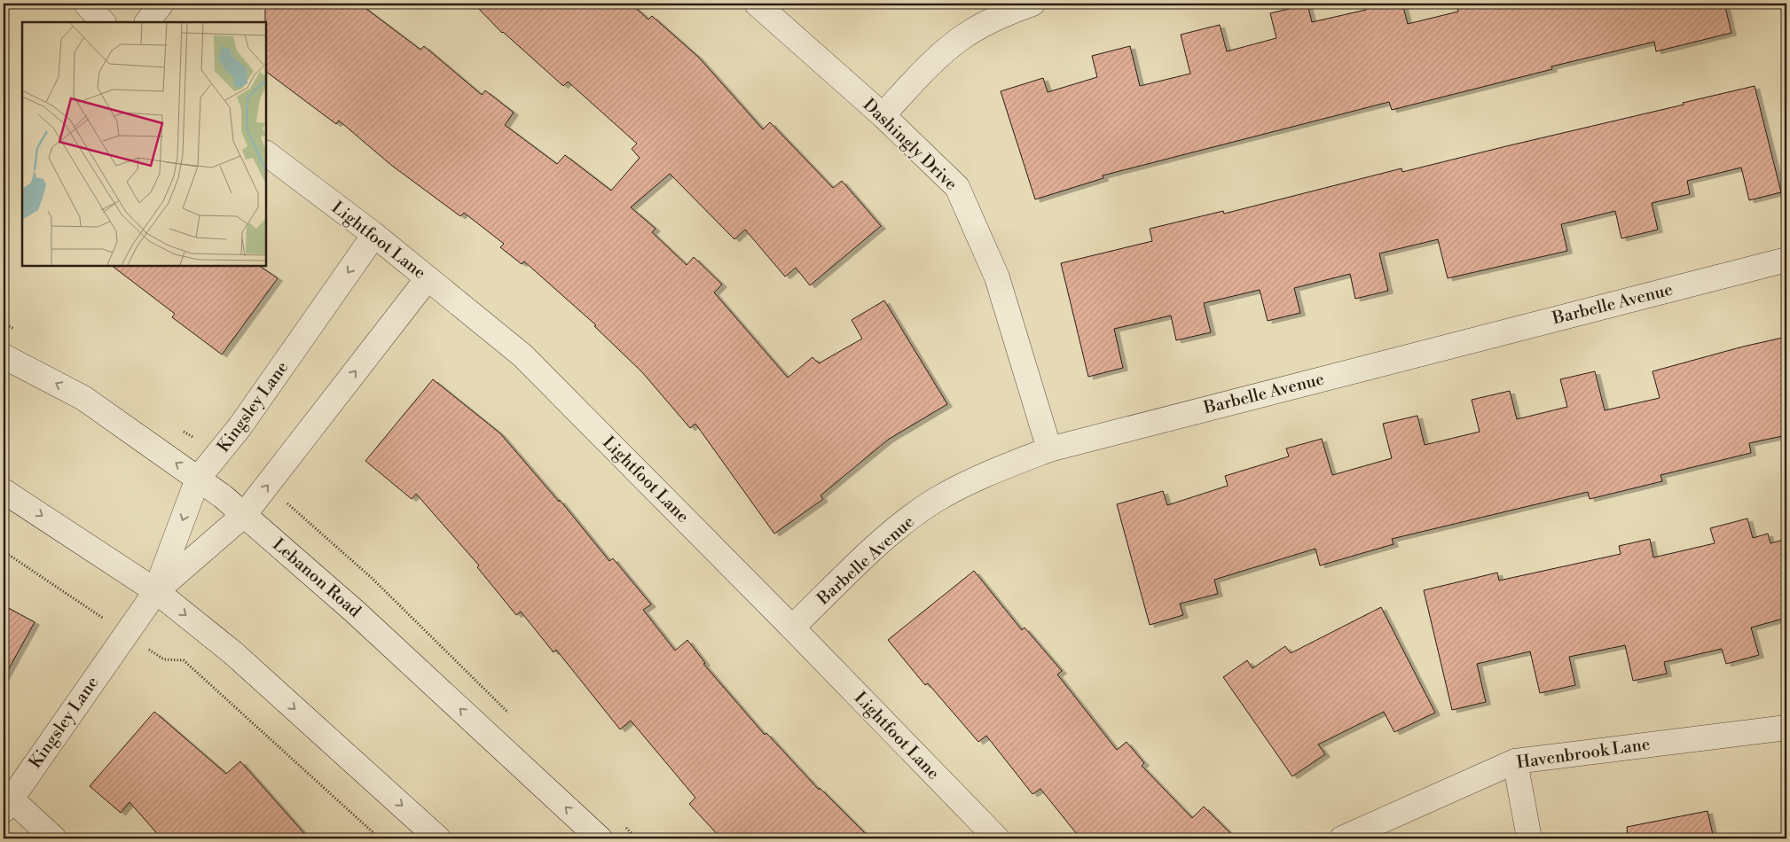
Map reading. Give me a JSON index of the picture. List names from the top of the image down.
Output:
{
  "streets": {
    "street": [
      "Dashingly Drive",
      "Lightfoot Lane",
      "Barbelle Avenue",
      "Kingsley Lane",
      "Lebanon Road",
      "Havenbrook Lane"
    ]
  },
  "crossings": [
    ["Dashingly Drive", "Barbelle Avenue"],
    ["Lightfoot Lane", "Barbelle Avenue"],
    ["Lightfoot Lane", "Kingsley Lane"],
    ["Kingsley Lane", "Lebanon Road"]
  ]
}
